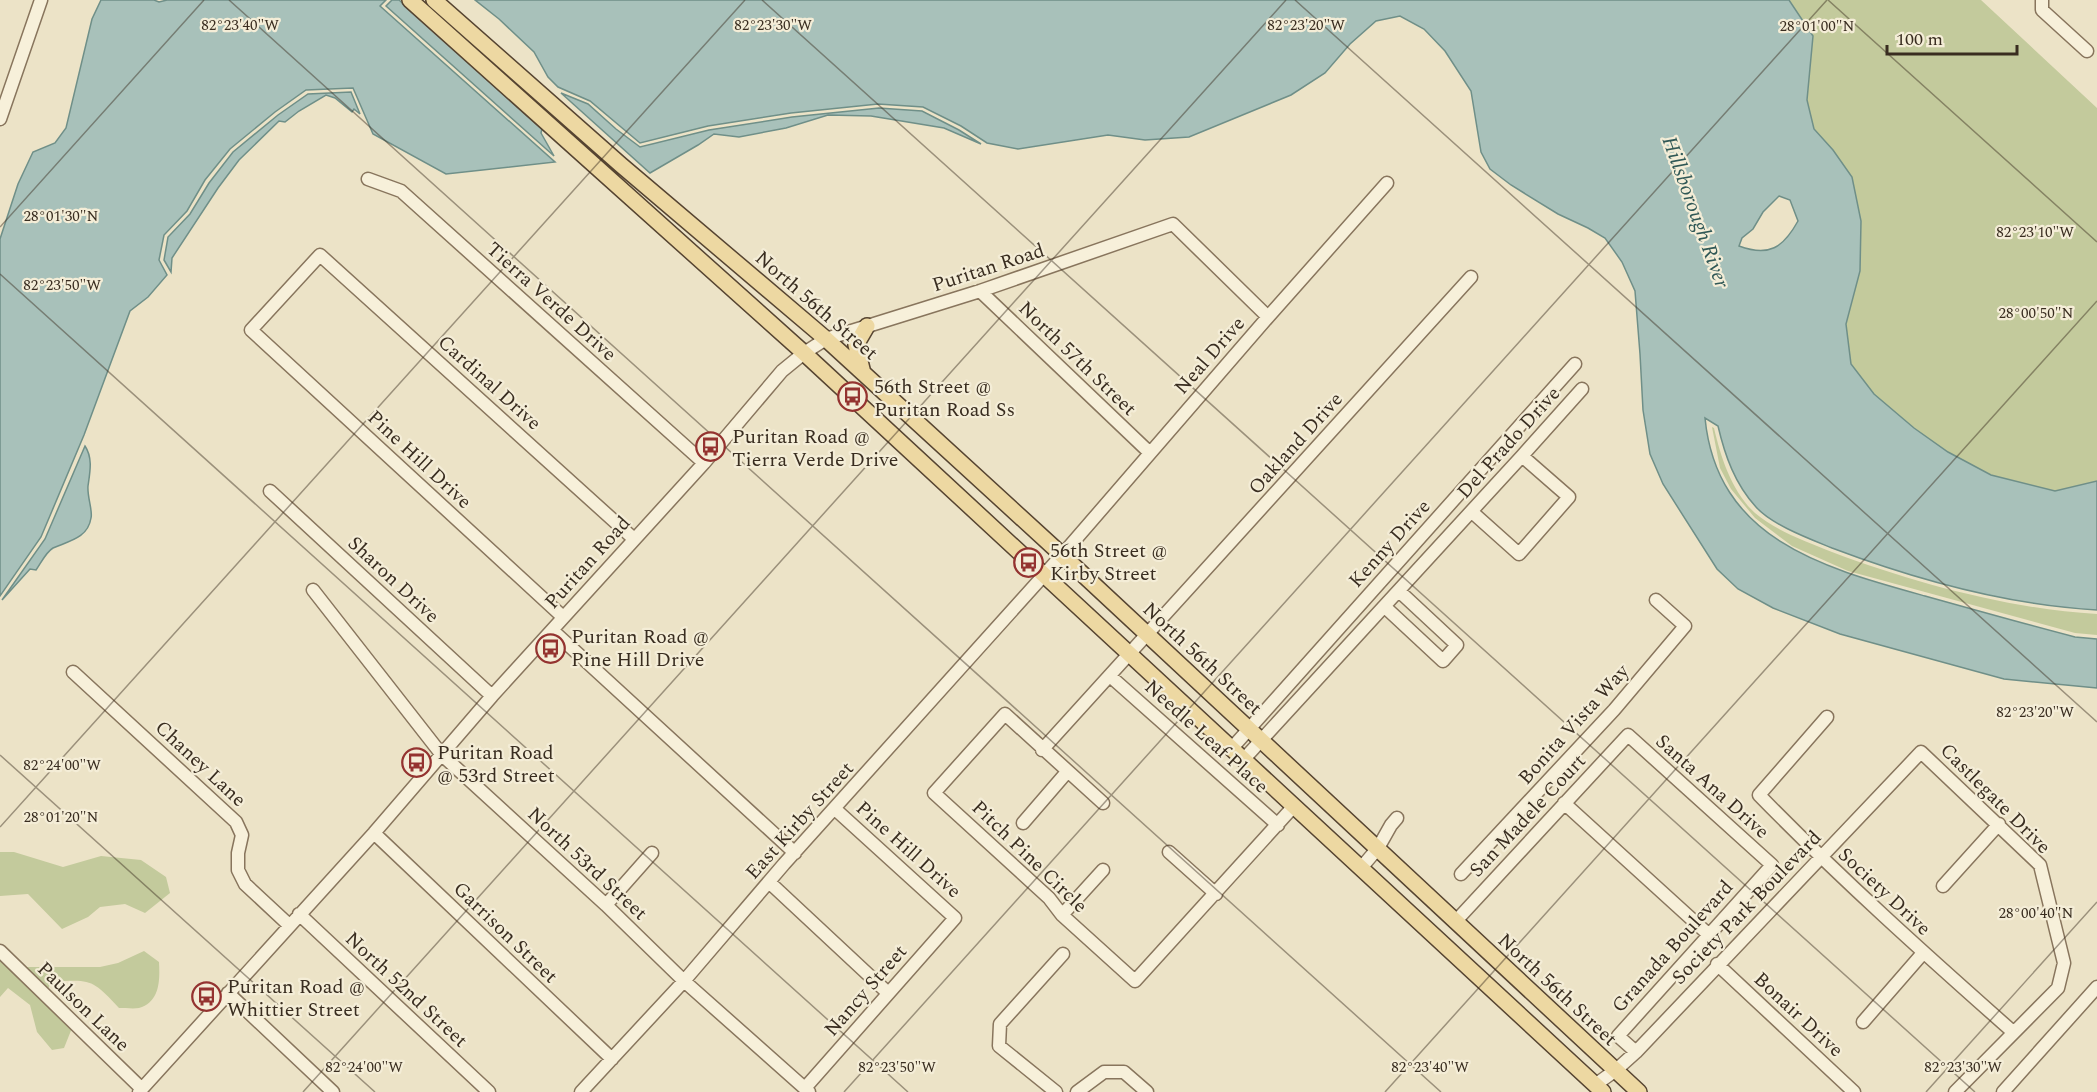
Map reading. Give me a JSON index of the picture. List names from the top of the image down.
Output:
{
  "streets": {
    "main road": ["North 56th Street"],
    "street": [
      "Puritan Road",
      "Tierra Verde Drive",
      "Neal Drive",
      "North 57th Street",
      "Cardinal Drive",
      "Del Prado Drive",
      "Oakland Drive",
      "Pine Hill Drive",
      "Kenny Drive",
      "Sharon Drive",
      "Bonita Vista Way",
      "Needle Leaf Place",
      "Chaney Lane",
      "Santa Ana Drive",
      "Castlegate Drive",
      "San Madele Court",
      "East Kirby Street",
      "Pitch Pine Circle",
      "North 53rd Street",
      "Society Drive",
      "Society Park Boulevard",
      "Garrison Street",
      "Granada Boulevard",
      "North 52nd Street",
      "Nancy Street",
      "Paulson Lane",
      "Bonair Drive"
    ]
  },
  "crossings": [
    ["Puritan Road", "Tierra Verde Drive"],
    ["Puritan Road", "North 56th Street"],
    ["Puritan Road", "Neal Drive"],
    ["Puritan Road", "North 57th Street"],
    ["Puritan Road", "Cardinal Drive"],
    ["Puritan Road", "Pine Hill Drive"],
    ["Puritan Road", "Sharon Drive"],
    ["Puritan Road", "Chaney Lane"],
    ["Puritan Road", "North 53rd Street"],
    ["Puritan Road", "Garrison Street"],
    ["Puritan Road", "North 52nd Street"],
    ["Puritan Road", "Paulson Lane"],
    ["North 56th Street", "Neal Drive"],
    ["North 56th Street", "Del Prado Drive"],
    ["North 56th Street", "Oakland Drive"],
    ["North 56th Street", "Kenny Drive"],
    ["North 56th Street", "San Madele Court"],
    ["North 56th Street", "East Kirby Street"],
    ["North 56th Street", "Society Park Boulevard"],
    ["Neal Drive", "North 57th Street"],
    ["Neal Drive", "East Kirby Street"],
    ["Cardinal Drive", "Pine Hill Drive"],
    ["Pine Hill Drive", "East Kirby Street"],
    ["Pine Hill Drive", "Nancy Street"],
    ["Needle Leaf Place", "Pitch Pine Circle"],
    ["Santa Ana Drive", "San Madele Court"],
    ["Santa Ana Drive", "Granada Boulevard"],
    ["Castlegate Drive", "Society Drive"],
    ["Castlegate Drive", "Society Park Boulevard"],
    ["East Kirby Street", "North 53rd Street"],
    ["East Kirby Street", "Garrison Street"],
    ["North 53rd Street", "Nancy Street"],
    ["Society Drive", "Society Park Boulevard"],
    ["Society Park Boulevard", "Granada Boulevard"],
    ["Society Park Boulevard", "Bonair Drive"]
  ],
  "water": ["Hillsborough River"],
  "places": {
    "bus stop": [
      "56th Street @ Puritan Road Ss",
      "Puritan Road @ Tierra Verde Drive",
      "56th Street @ Kirby Street",
      "Puritan Road @ Pine Hill Drive",
      "Puritan Road @ 53rd Street",
      "Puritan Road @ Whittier Street"
    ]
  },
  "scale_bar": "100 m",
  "coordinates": [
    "82°23'40\"W",
    "82°23'30\"W",
    "82°23'20\"W",
    "28°01'00\"N",
    "28°01'30\"N",
    "82°23'10\"W",
    "82°23'50\"W",
    "28°00'50\"N",
    "82°24'00\"W",
    "28°01'20\"N",
    "28°00'40\"N"
  ]
}
